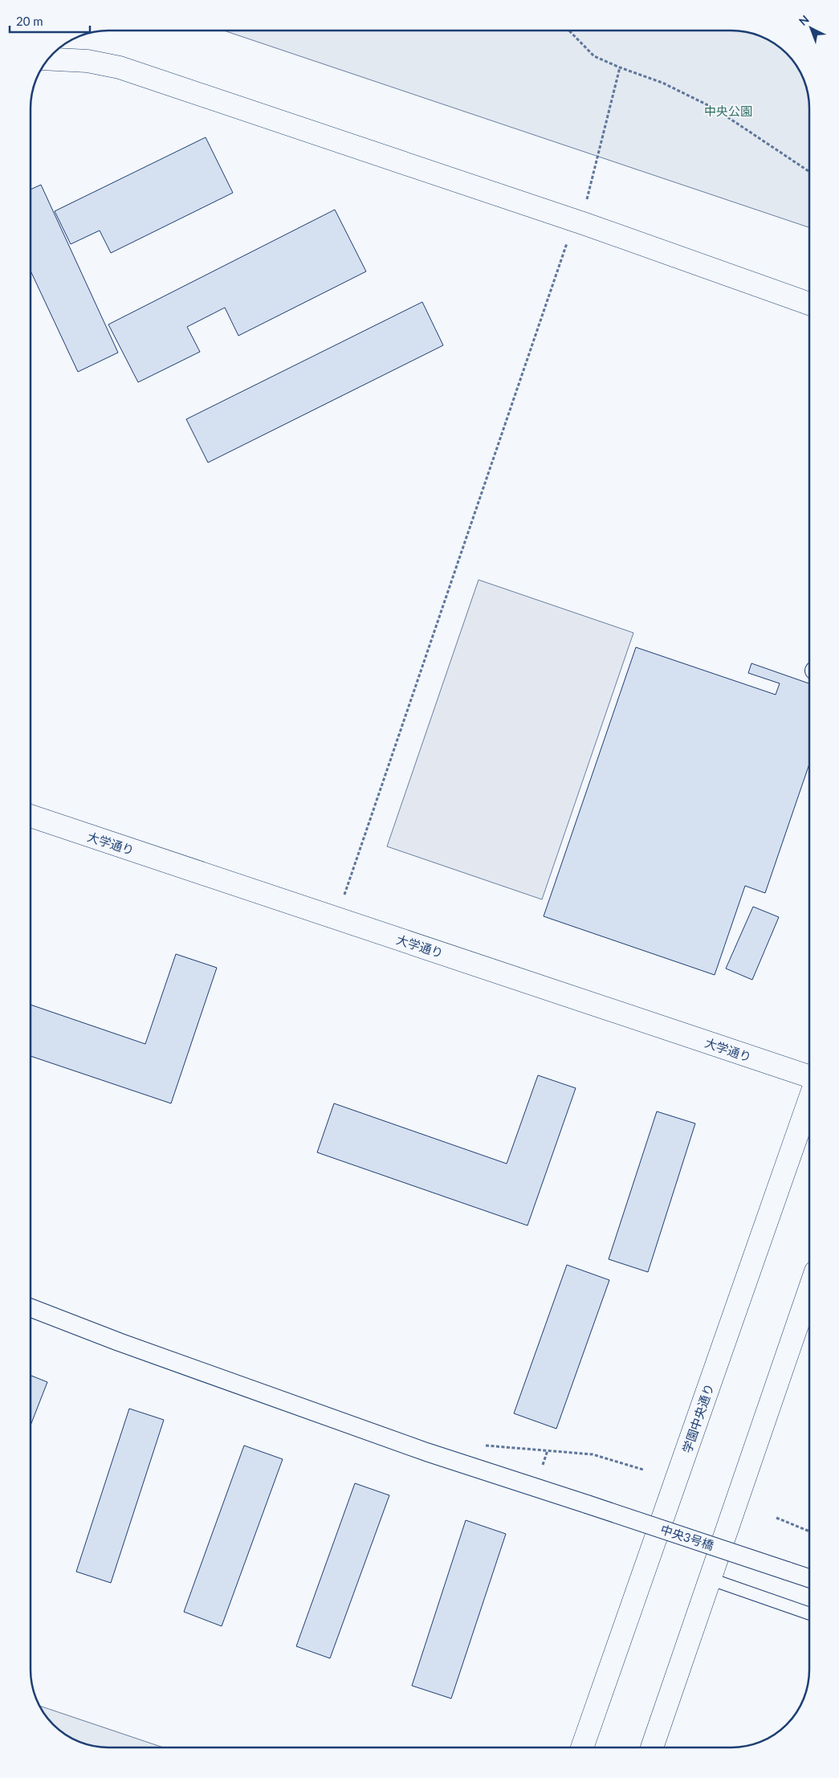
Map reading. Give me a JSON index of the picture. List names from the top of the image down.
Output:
{
  "streets": {
    "street": ["大学通り", "学園中央通り", "中央3号橋"]
  },
  "parks": ["中央公園"],
  "scale_bar": "20 m",
  "north": "top left"
}
